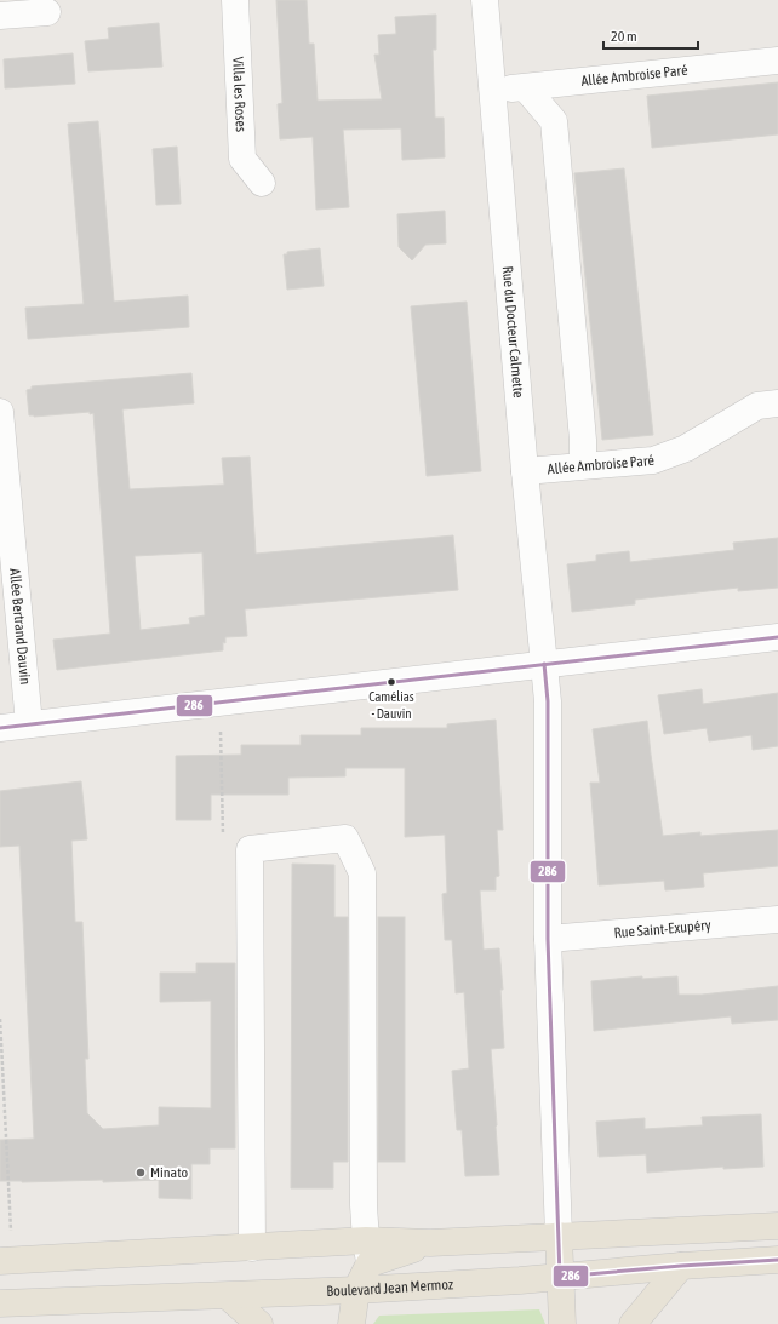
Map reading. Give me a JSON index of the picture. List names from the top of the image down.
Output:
{
  "streets": {
    "main road": ["Boulevard Jean Mermoz"],
    "street": [
      "Allée Ambroise Paré",
      "Villa les Roses",
      "Rue du Docteur Calmette",
      "Allée Bertrand Dauvin",
      "Rue Saint-Exupéry"
    ]
  },
  "crossings": [
    ["Allée Ambroise Paré", "Rue du Docteur Calmette"],
    ["Rue du Docteur Calmette", "Rue Saint-Exupéry"]
  ],
  "places": ["Camélias - Dauvin", "Minato"],
  "lines": ["transit line 286"],
  "scale_bar": "20 m"
}
